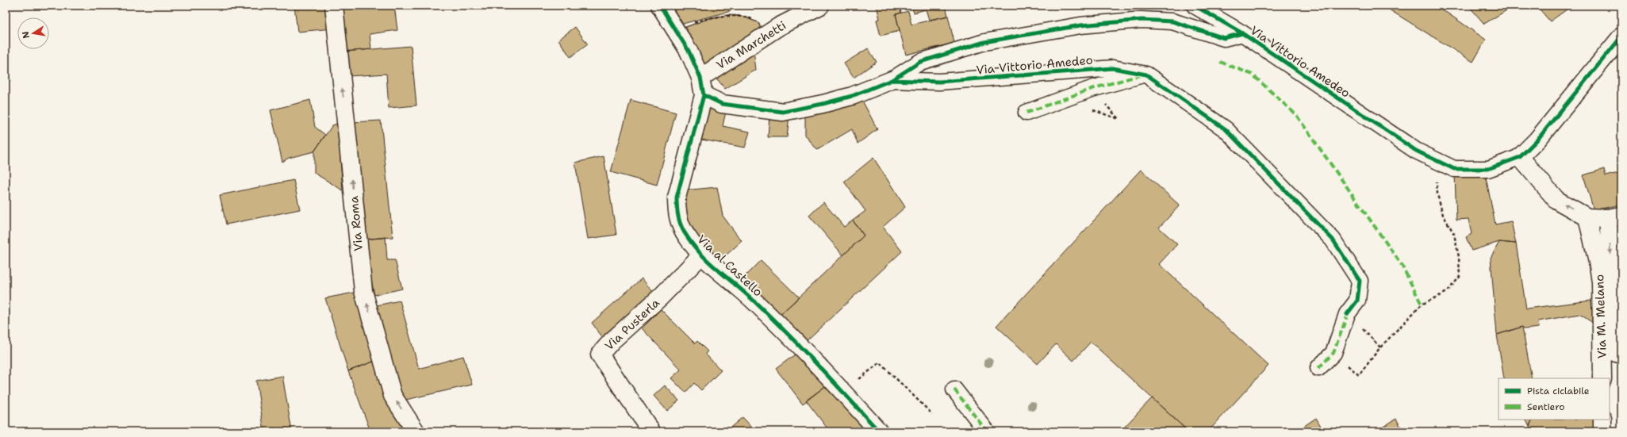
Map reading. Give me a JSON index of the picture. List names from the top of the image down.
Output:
{
  "streets": {
    "street": [
      "Via Marchetti",
      "Via Vittorio Amedeo",
      "Via Roma",
      "Via al Castello",
      "Via M. Melano",
      "Via Pusterla"
    ]
  },
  "crossings": [
    ["Via Marchetti", "Via al Castello"],
    ["Via Vittorio Amedeo", "Via al Castello"],
    ["Via al Castello", "Via Pusterla"]
  ],
  "one_way": ["Via Roma"],
  "legend": ["Pista ciclabile", "Sentiero"],
  "north": "left"
}
